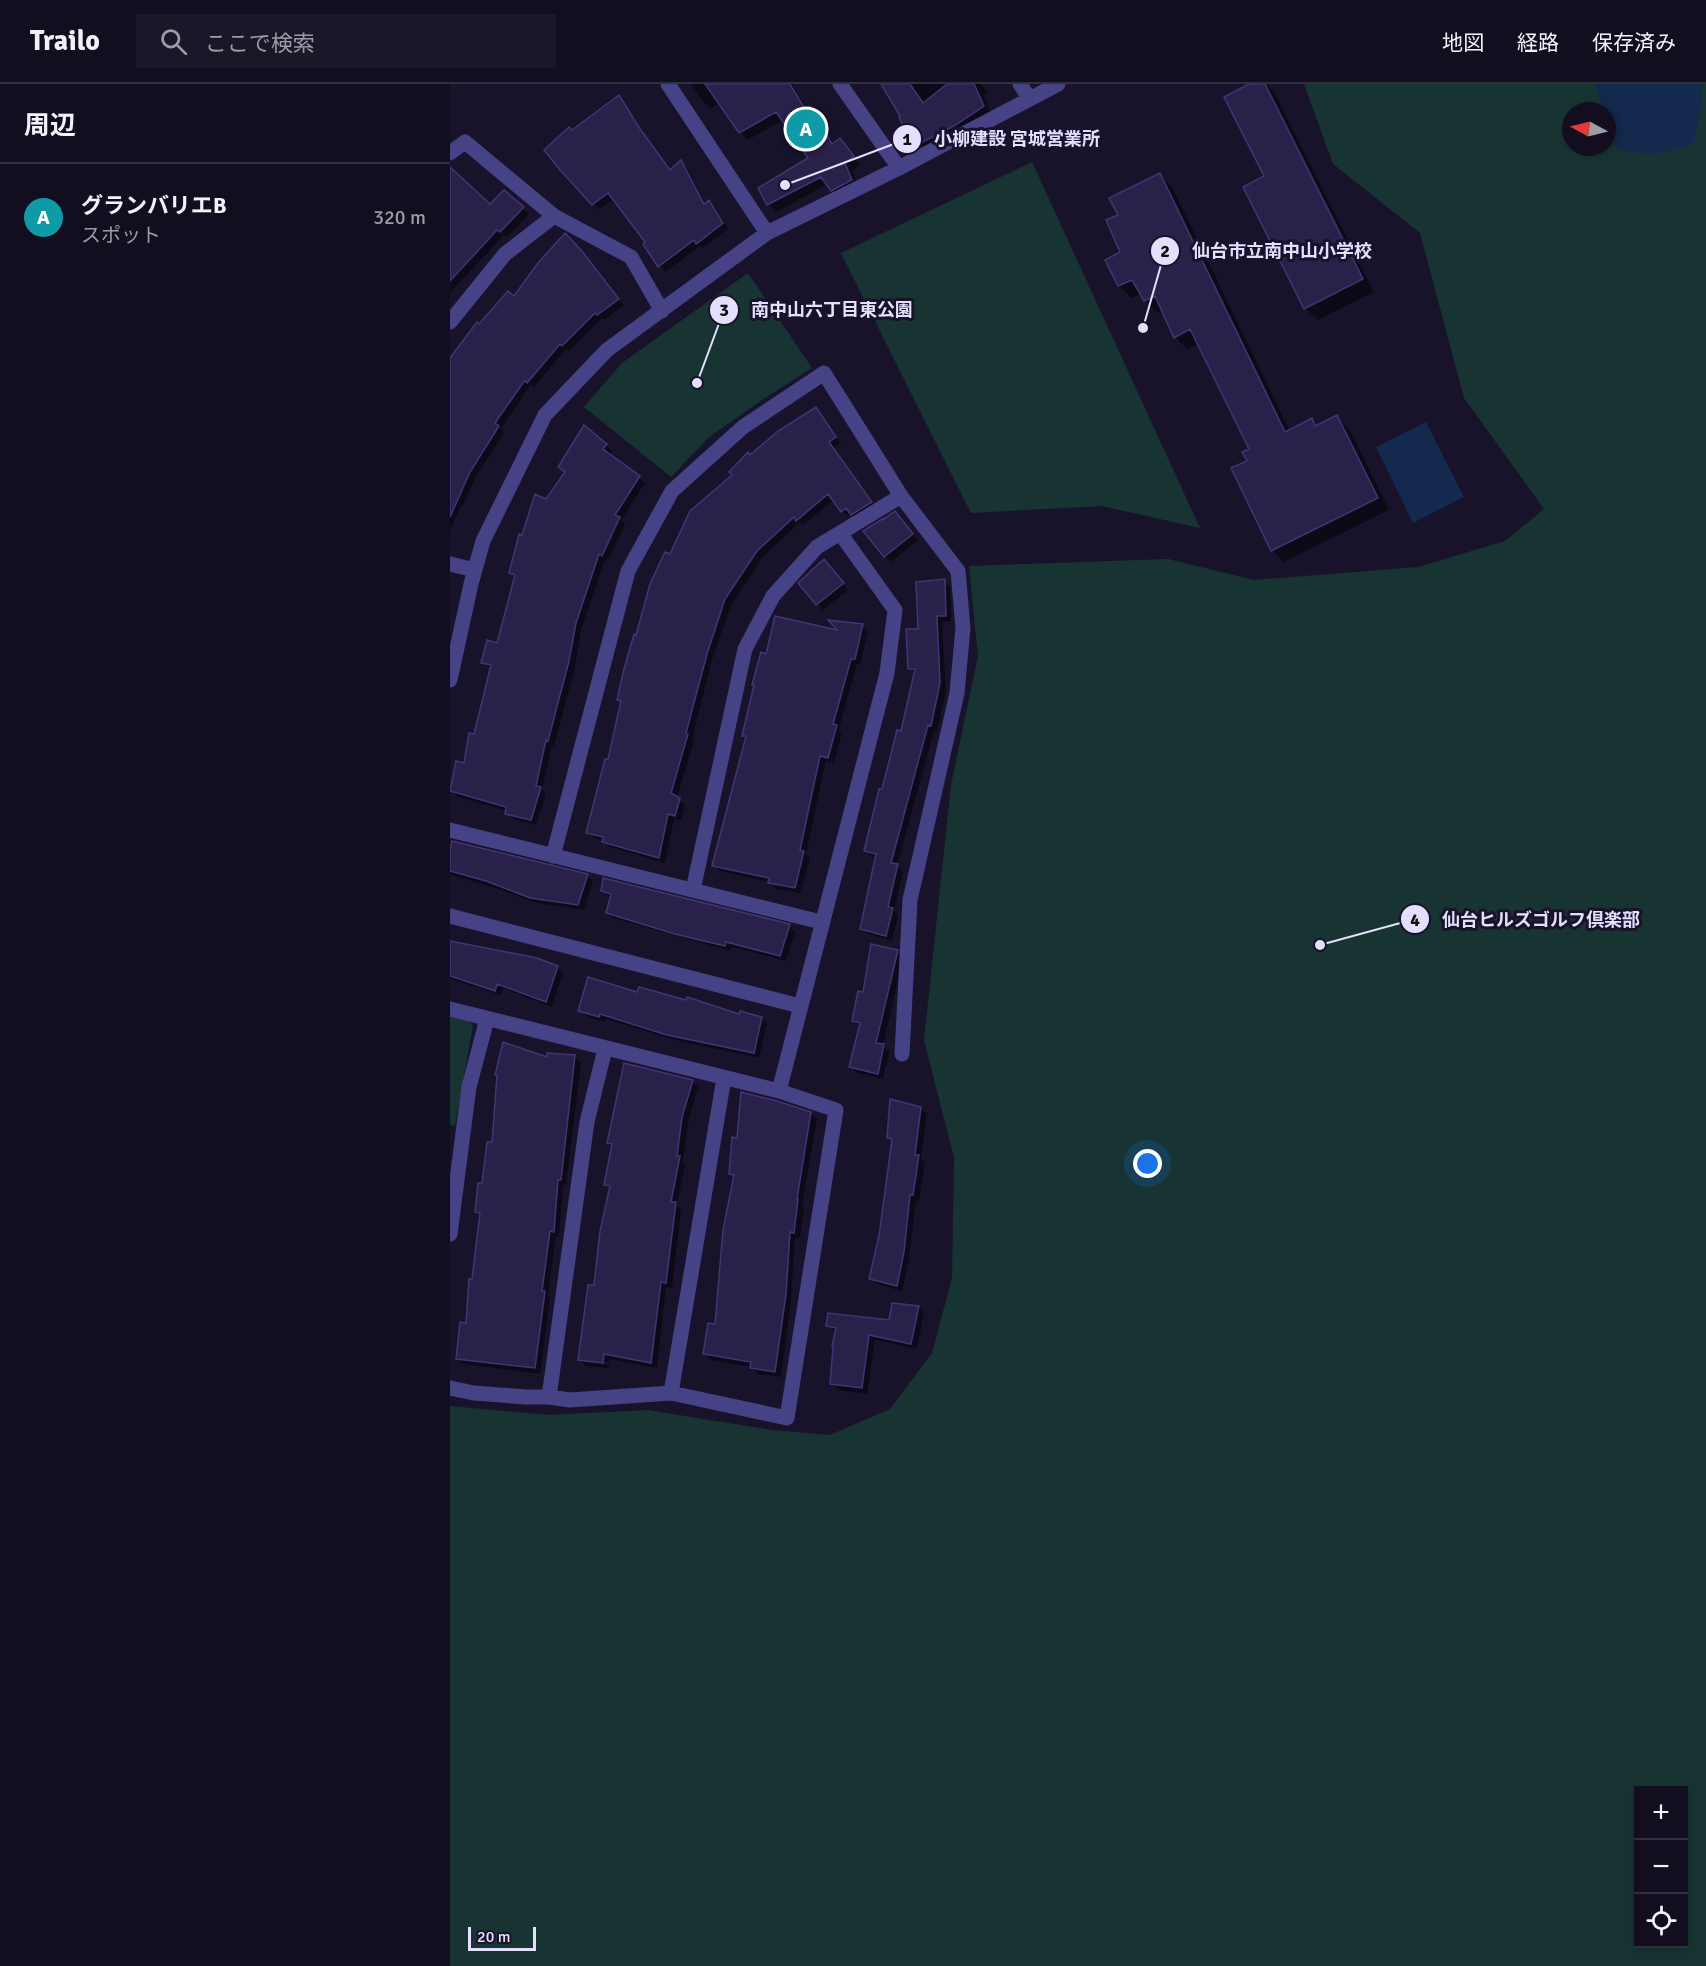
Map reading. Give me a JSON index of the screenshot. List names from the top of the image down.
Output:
{
  "places": [
    "小柳建設 宮城営業所",
    "仙台市立南中山小学校",
    "南中山六丁目東公園",
    "仙台ヒルズゴルフ倶楽部"
  ],
  "scale_bar": "20 m",
  "north": "left",
  "page": {
    "header": "Trailo",
    "search": "ここで検索",
    "nav": ["地図", "経路", "保存済み"],
    "heading": "周辺",
    "pins": "A",
    "list": [
      {
        "mark": "A",
        "name": "グランバリエB",
        "note": "スポット",
        "value": "320 m"
      }
    ],
    "map_buttons": ["+", "−"],
    "scale": "20 m"
  }
}
